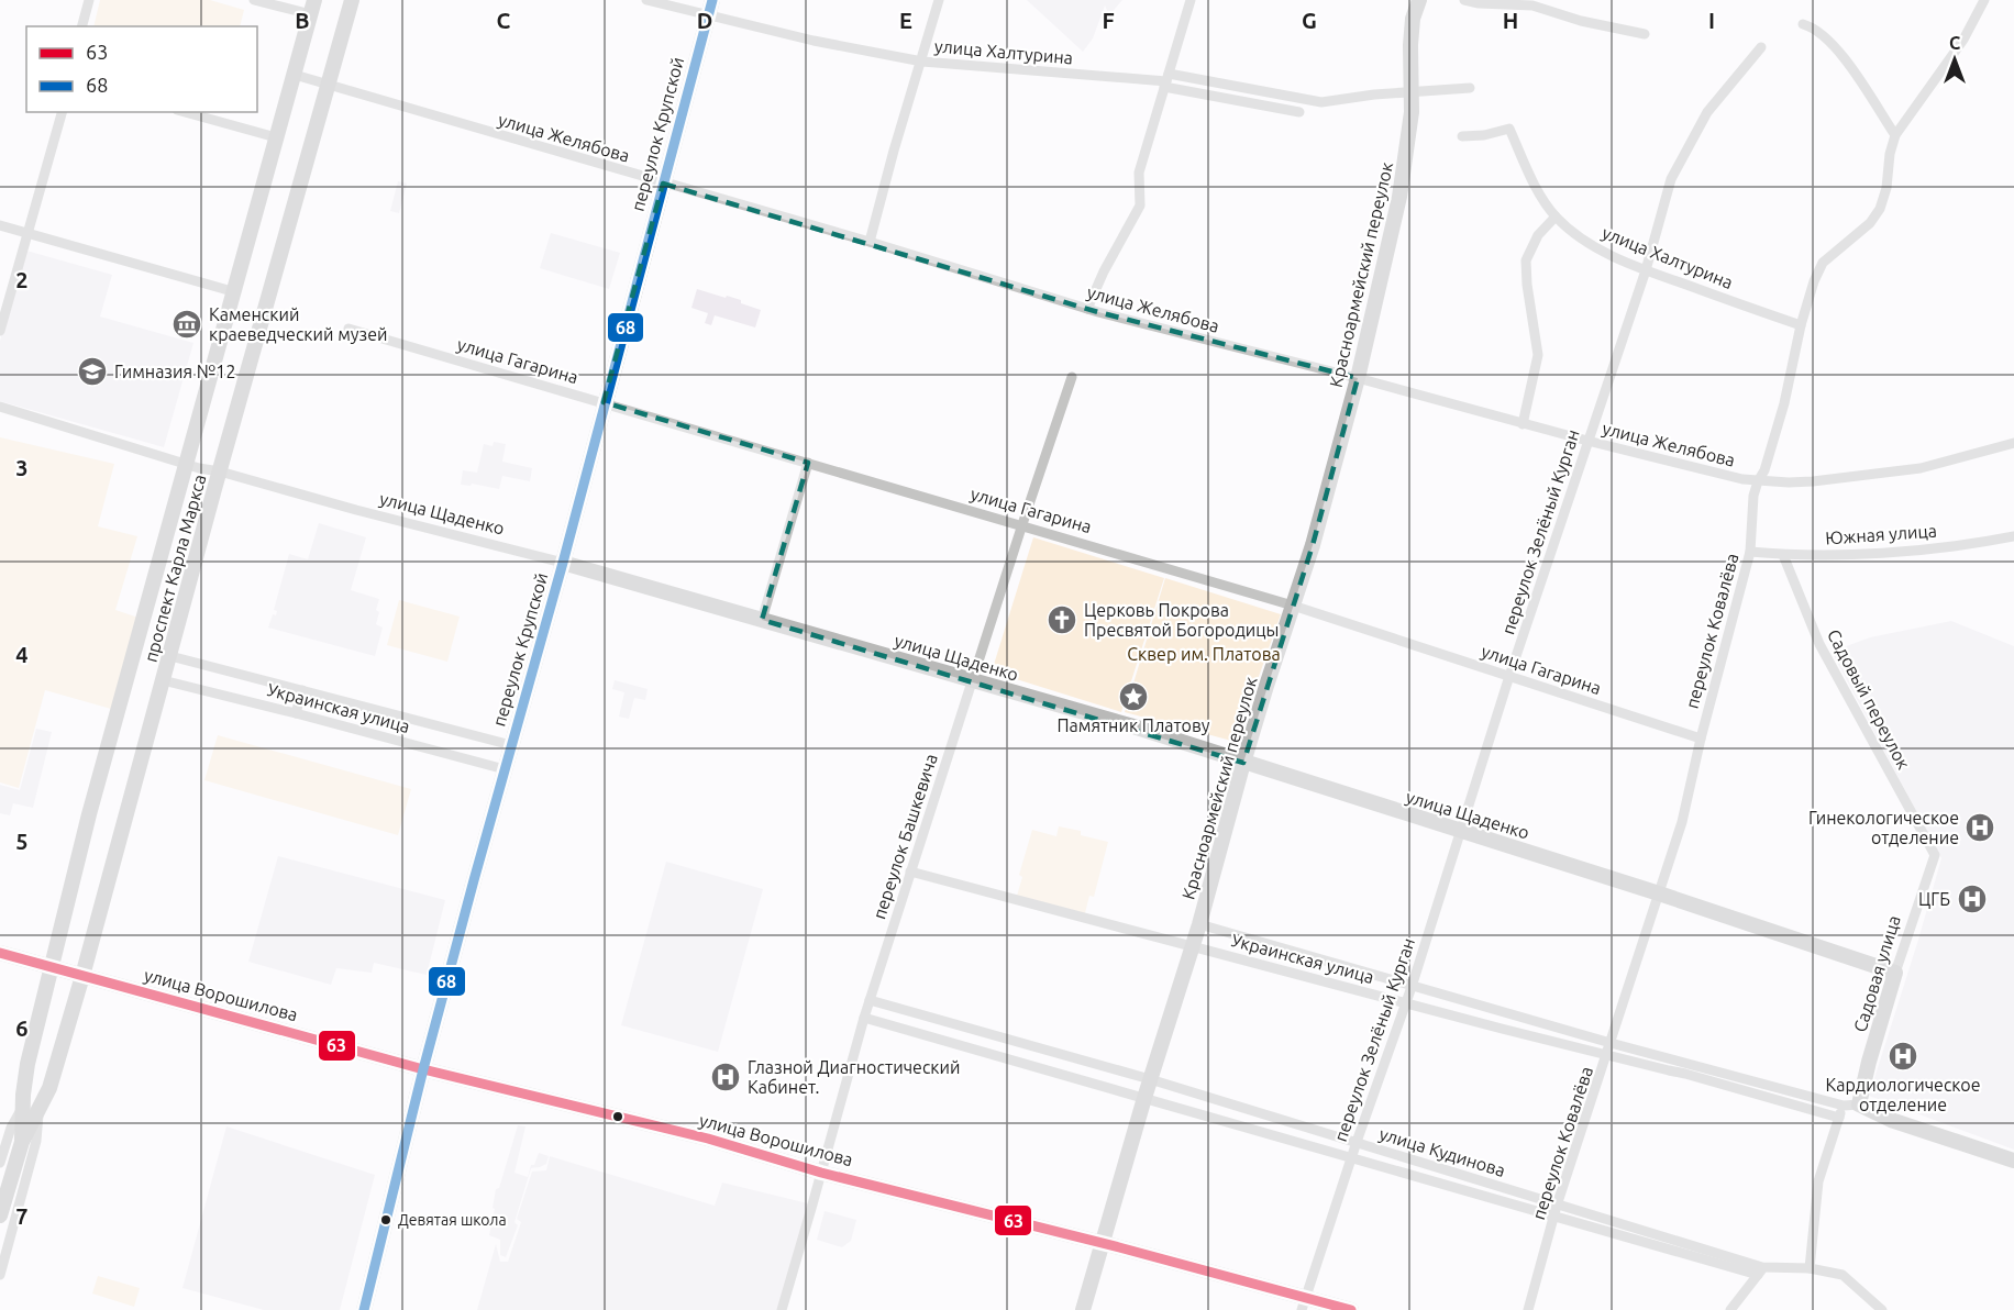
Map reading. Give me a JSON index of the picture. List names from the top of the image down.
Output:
{
  "streets": {
    "street": [
      "улица Халтурина",
      "переулок Крупской",
      "улица Желябова",
      "Красноармейский переулок",
      "улица Гагарина",
      "улица Щаденко",
      "переулок Зелёный Курган",
      "Южная улица",
      "проспект Карла Маркса",
      "переулок Ковалёва",
      "Садовый переулок",
      "Украинская улица",
      "переулок Башкевича",
      "Садовая улица",
      "улица Ворошилова",
      "улица Кудинова"
    ]
  },
  "crossings": [
    ["улица Халтурина", "переулок Крупской"],
    ["улица Халтурина", "Красноармейский переулок"],
    ["улица Халтурина", "переулок Зелёный Курган"],
    ["улица Халтурина", "переулок Ковалёва"],
    ["переулок Крупской", "улица Желябова"],
    ["переулок Крупской", "улица Гагарина"],
    ["переулок Крупской", "улица Щаденко"],
    ["переулок Крупской", "Украинская улица"],
    ["переулок Крупской", "улица Ворошилова"],
    ["улица Желябова", "Красноармейский переулок"],
    ["улица Желябова", "переулок Зелёный Курган"],
    ["улица Желябова", "проспект Карла Маркса"],
    ["улица Желябова", "переулок Ковалёва"],
    ["Красноармейский переулок", "улица Гагарина"],
    ["Красноармейский переулок", "улица Щаденко"],
    ["Красноармейский переулок", "Украинская улица"],
    ["Красноармейский переулок", "улица Ворошилова"],
    ["Красноармейский переулок", "улица Кудинова"],
    ["улица Гагарина", "переулок Зелёный Курган"],
    ["улица Гагарина", "переулок Ковалёва"],
    ["улица Гагарина", "переулок Башкевича"],
    ["улица Щаденко", "переулок Зелёный Курган"],
    ["улица Щаденко", "проспект Карла Маркса"],
    ["улица Щаденко", "переулок Ковалёва"],
    ["улица Щаденко", "переулок Башкевича"],
    ["улица Щаденко", "Садовая улица"],
    ["переулок Зелёный Курган", "Украинская улица"],
    ["переулок Зелёный Курган", "улица Ворошилова"],
    ["переулок Зелёный Курган", "улица Кудинова"],
    ["Южная улица", "переулок Ковалёва"],
    ["Южная улица", "Садовый переулок"],
    ["проспект Карла Маркса", "Украинская улица"],
    ["проспект Карла Маркса", "улица Ворошилова"],
    ["переулок Ковалёва", "Украинская улица"],
    ["переулок Ковалёва", "улица Кудинова"],
    ["Садовый переулок", "Садовая улица"],
    ["Украинская улица", "переулок Башкевича"],
    ["Украинская улица", "Садовая улица"],
    ["переулок Башкевича", "улица Ворошилова"],
    ["переулок Башкевича", "улица Кудинова"]
  ],
  "parks": ["Сквер им. Платова"],
  "places": {
    "museum": ["Каменский краеведческий музей"],
    "school or university": ["Гимназия №12"],
    "church": ["Церковь Покрова Пресвятой Богородицы"],
    "place": ["Памятник Платову"],
    "hospital": [
      "Гинекологическое отделение",
      "ЦГБ",
      "Кардиологическое отделение",
      "Глазной Диагностический Кабинет."
    ],
    "other": ["Девятая школа"]
  },
  "lines": ["transit line 68", "transit line 63"],
  "legend": ["63", "68"],
  "north": "top",
  "grid": {
    "columns": [
      "B",
      "C",
      "D",
      "E",
      "F",
      "G",
      "H",
      "I"
    ],
    "rows": [
      "2",
      "3",
      "4",
      "5",
      "6",
      "7"
    ]
  }
}
